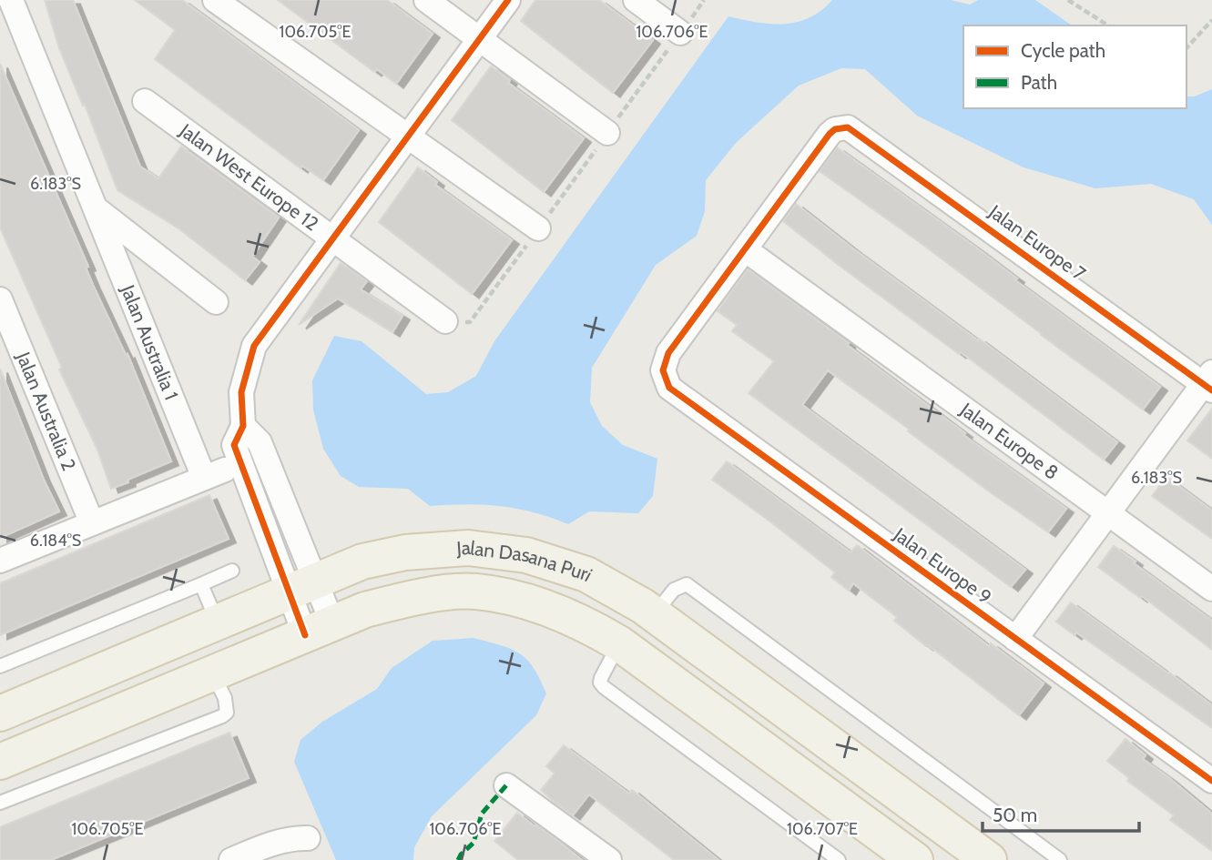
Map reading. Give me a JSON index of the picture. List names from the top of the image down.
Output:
{
  "streets": {
    "main road": ["Jalan Dasana Puri"],
    "street": [
      "Jalan West Europe 12",
      "Jalan Europe 7",
      "Jalan Australia 1",
      "Jalan Australia 2",
      "Jalan Europe 8",
      "Jalan Europe 9"
    ]
  },
  "crossings": [
    ["Jalan Europe 7", "Jalan Europe 8"],
    ["Jalan Europe 7", "Jalan Europe 9"],
    ["Jalan Australia 1", "Jalan Australia 2"],
    ["Jalan Europe 8", "Jalan Europe 9"]
  ],
  "legend": ["Cycle path", "Path"],
  "scale_bar": "50 m",
  "coordinates": [
    "106.705°E",
    "106.706°E",
    "6.183°S",
    "6.184°S",
    "106.707°E"
  ]
}
